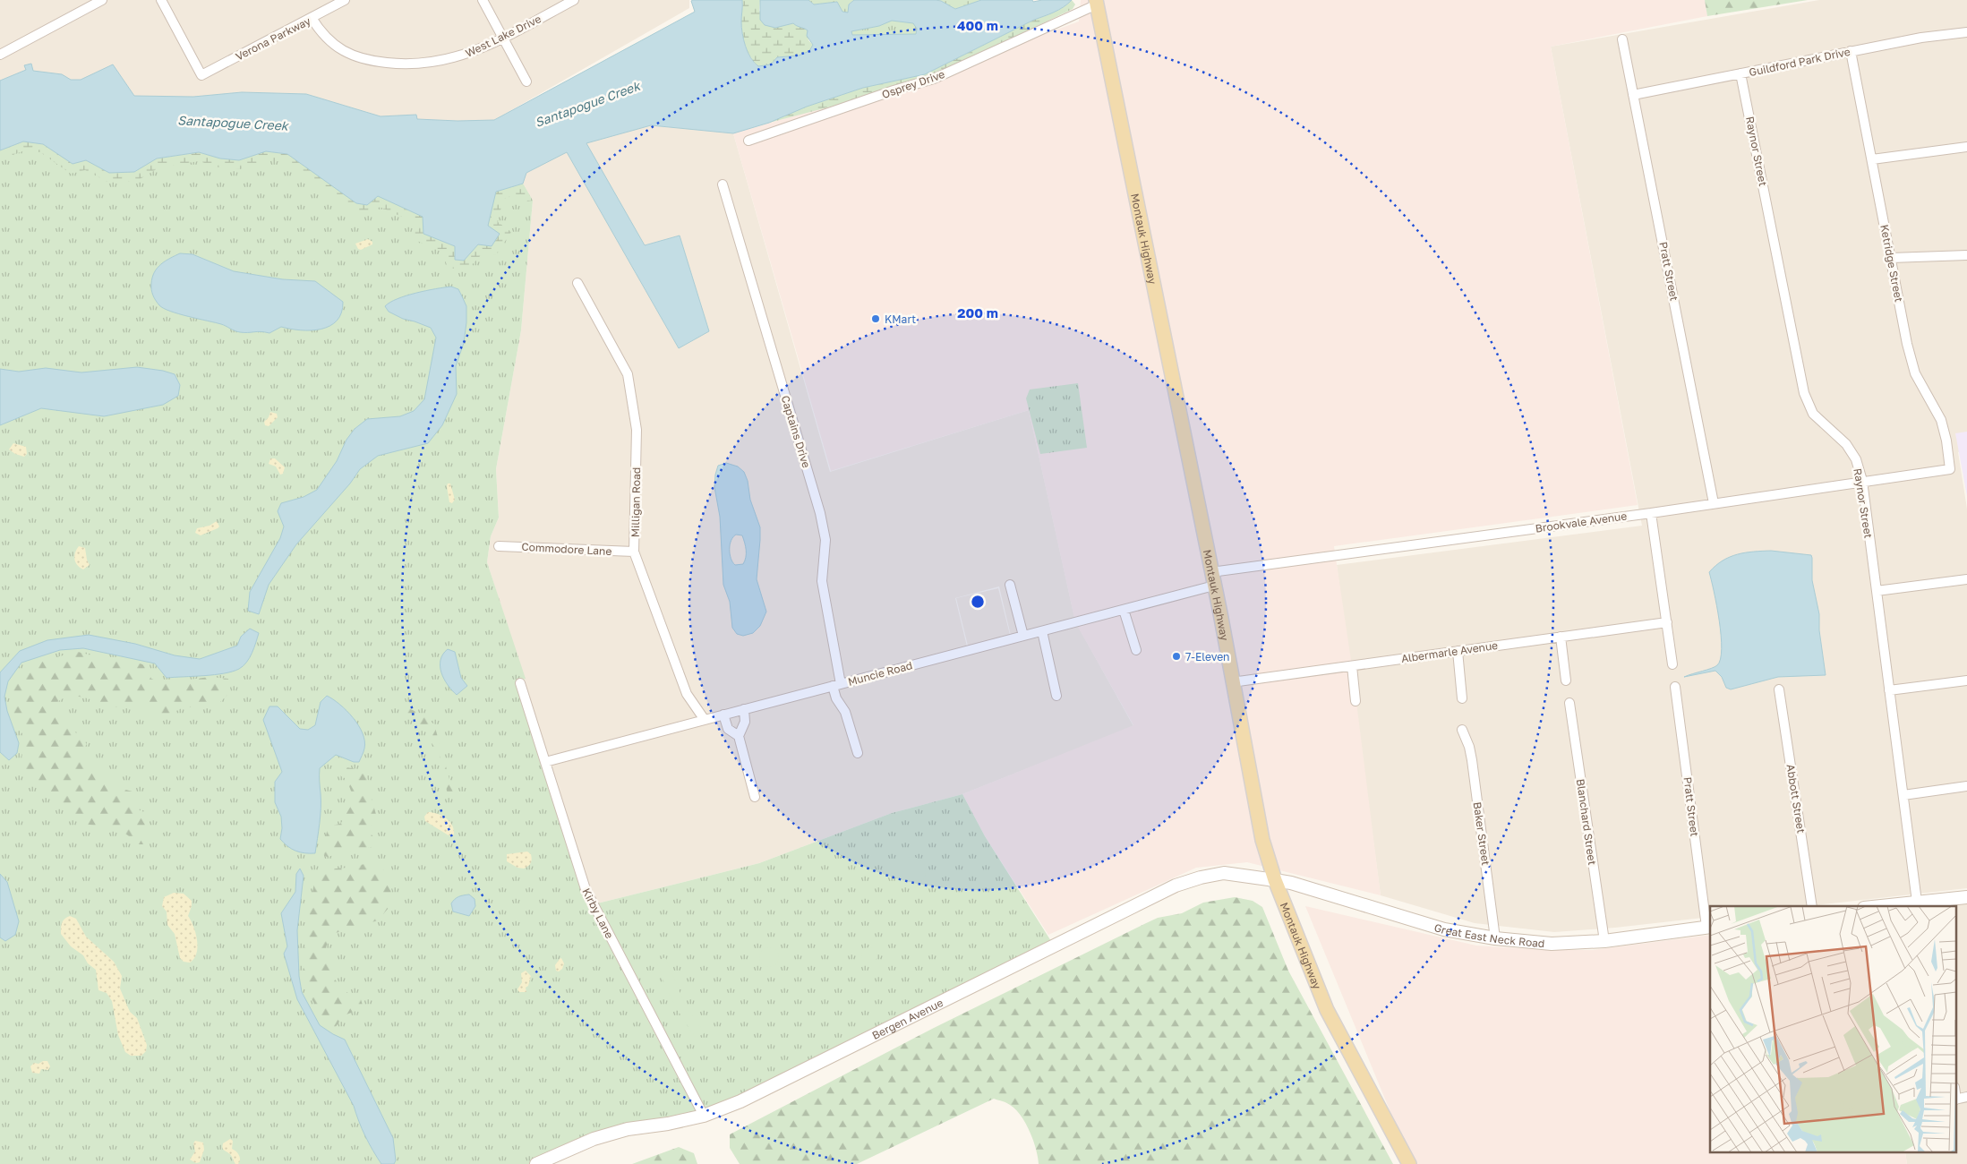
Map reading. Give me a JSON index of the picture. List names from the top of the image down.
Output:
{
  "streets": {
    "main road": ["Montauk Highway", "Great East Neck Road", "Bergen Avenue"],
    "street": [
      "West Lake Drive",
      "Verona Parkway",
      "Guildford Park Drive",
      "Osprey Drive",
      "Raynor Street",
      "Ketridge Street",
      "Pratt Street",
      "Captains Drive",
      "Milligan Road",
      "Brookvale Avenue",
      "Commodore Lane",
      "Albermarle Avenue",
      "Muncie Road",
      "Abbott Street",
      "Blanchard Street",
      "Baker Street",
      "Kirby Lane"
    ]
  },
  "crossings": [
    ["West Lake Drive", "Verona Parkway"],
    ["Guildford Park Drive", "Raynor Street"],
    ["Guildford Park Drive", "Ketridge Street"],
    ["Guildford Park Drive", "Pratt Street"],
    ["Osprey Drive", "Montauk Highway"],
    ["Raynor Street", "Brookvale Avenue"],
    ["Montauk Highway", "Brookvale Avenue"],
    ["Montauk Highway", "Albermarle Avenue"],
    ["Montauk Highway", "Muncie Road"],
    ["Montauk Highway", "Great East Neck Road"],
    ["Montauk Highway", "Bergen Avenue"],
    ["Ketridge Street", "Brookvale Avenue"],
    ["Pratt Street", "Brookvale Avenue"],
    ["Pratt Street", "Great East Neck Road"],
    ["Captains Drive", "Muncie Road"],
    ["Milligan Road", "Commodore Lane"],
    ["Milligan Road", "Muncie Road"],
    ["Brookvale Avenue", "Muncie Road"],
    ["Muncie Road", "Kirby Lane"],
    ["Blanchard Street", "Great East Neck Road"],
    ["Baker Street", "Great East Neck Road"],
    ["Kirby Lane", "Bergen Avenue"],
    ["Great East Neck Road", "Bergen Avenue"]
  ],
  "water": ["Santapogue Creek"],
  "places": ["KMart", "7-Eleven"],
  "rings": ["400 m", "200 m"]
}
